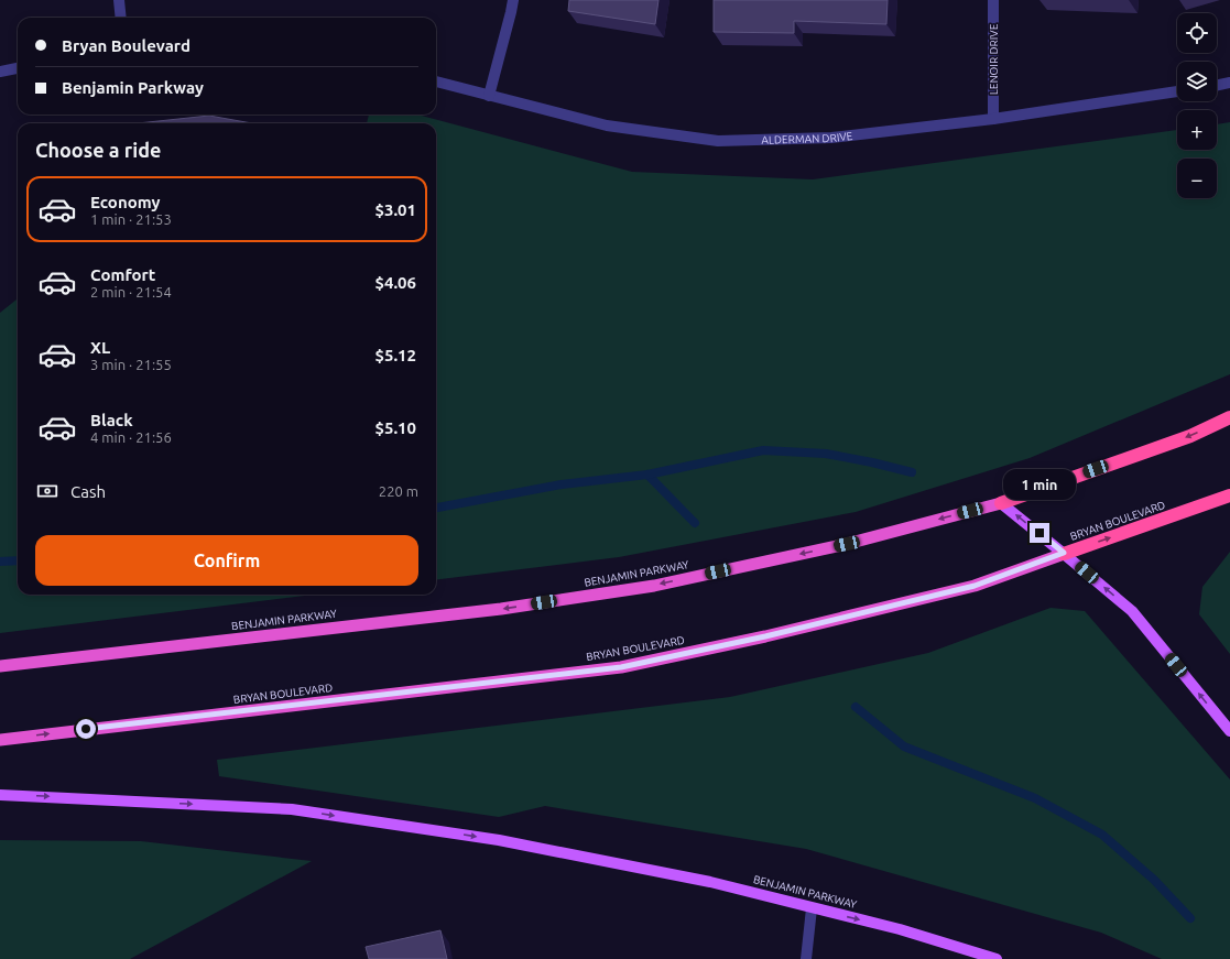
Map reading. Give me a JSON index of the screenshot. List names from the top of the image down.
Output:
{
  "streets": {
    "highway": ["BRYAN BOULEVARD", "BENJAMIN PARKWAY"],
    "street": ["LENOIR DRIVE", "ALDERMAN DRIVE"]
  },
  "crossings": [
    ["LENOIR DRIVE", "ALDERMAN DRIVE"]
  ],
  "one_way": ["BRYAN BOULEVARD"],
  "page": {
    "map_buttons": ["+", "−"],
    "banner": ["Bryan Boulevard", "Benjamin Parkway"],
    "heading": "Choose a ride",
    "list": [
      {
        "name": "Economy",
        "note": "1 min · 21:53",
        "value": "$3.01"
      },
      {
        "name": "Comfort",
        "note": "2 min · 21:54",
        "value": "$4.06"
      },
      {
        "name": "XL",
        "note": "3 min · 21:55",
        "value": "$5.12"
      },
      {
        "name": "Black",
        "note": "4 min · 21:56",
        "value": "$5.10"
      }
    ],
    "pay": ["Cash", "220 m"],
    "bubble": "1 min",
    "buttons": "Confirm"
  }
}
